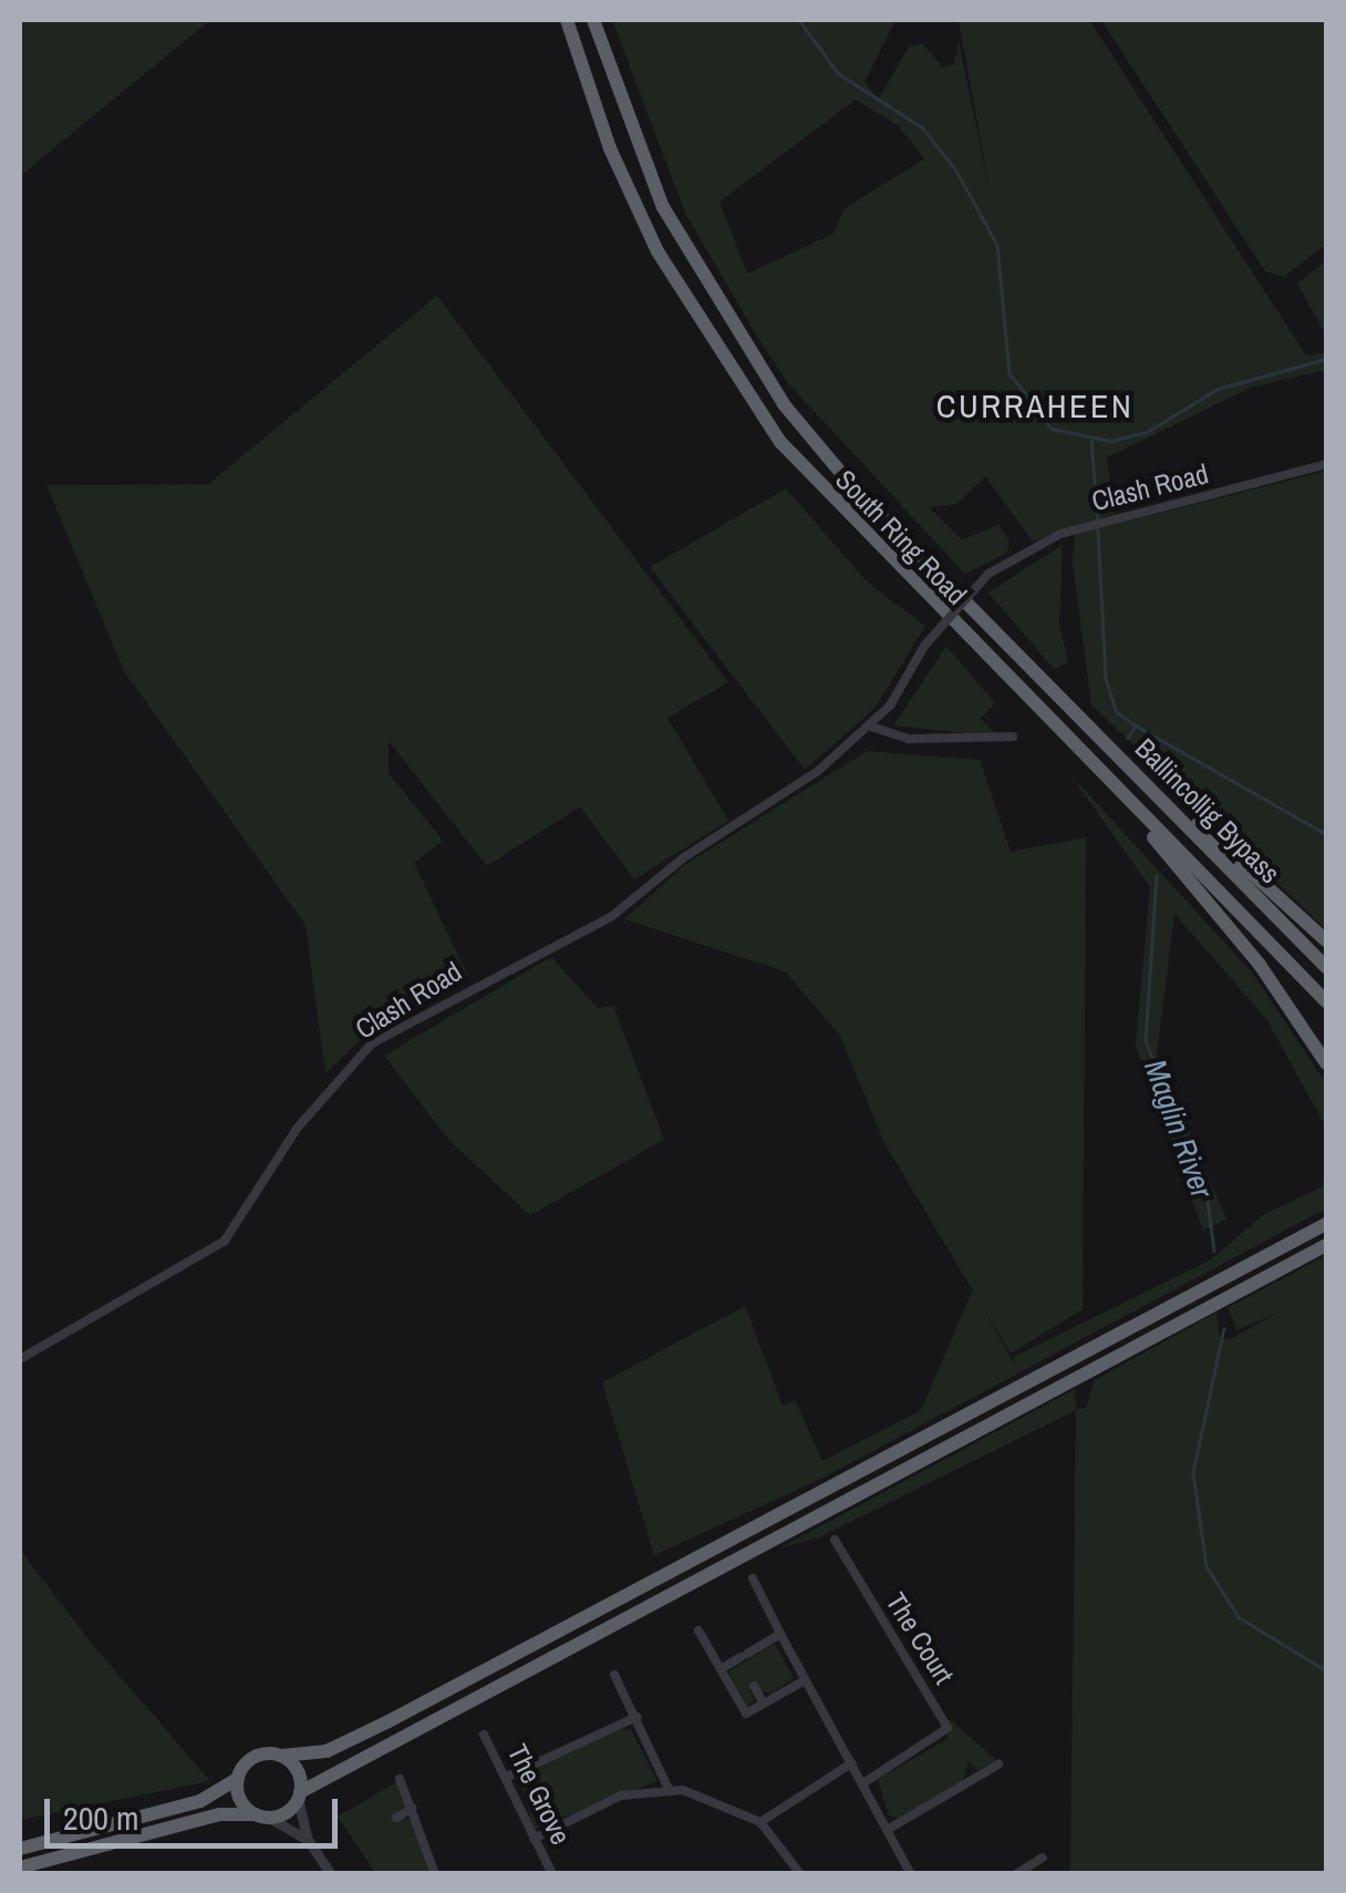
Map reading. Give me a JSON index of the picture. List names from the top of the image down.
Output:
{
  "streets": {
    "highway": ["South Ring Road", "Ballincollig Bypass"],
    "street": ["Clash Road", "The Court", "The Grove"]
  },
  "crossings": [
    ["South Ring Road", "Ballincollig Bypass"]
  ],
  "districts": ["CURRAHEEN"],
  "water": ["Maglin River"],
  "scale_bar": "200 m"
}
